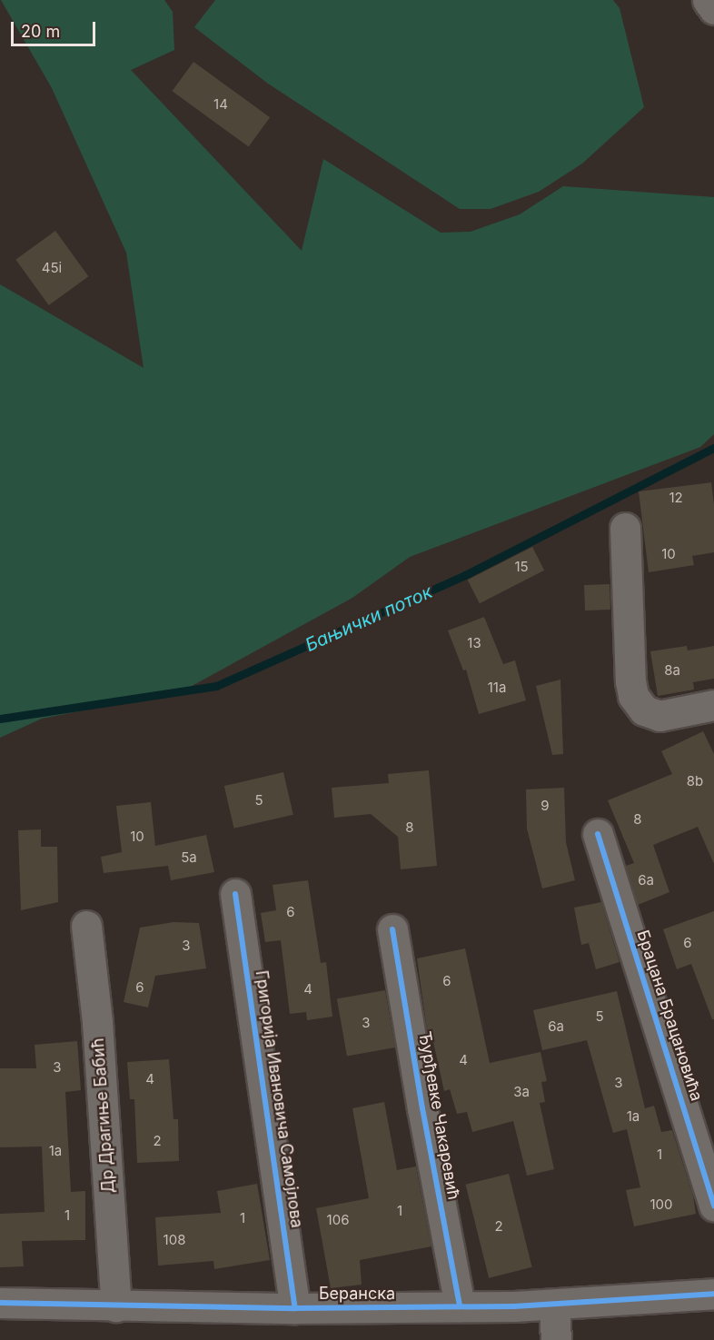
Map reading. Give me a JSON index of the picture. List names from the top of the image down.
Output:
{
  "streets": {
    "street": [
      "Брацана Брацановића",
      "Григорија Ивановича Самојлова",
      "Др Драгиње Бабић",
      "Ђурђевке Чакаревић",
      "Беранска"
    ]
  },
  "crossings": [
    ["Григорија Ивановича Самојлова", "Беранска"],
    ["Др Драгиње Бабић", "Беранска"],
    ["Ђурђевке Чакаревић", "Беранска"]
  ],
  "water": ["Бањички поток"],
  "house_numbers": [
    "14",
    "45i",
    "12",
    "10",
    "15",
    "13",
    "8a",
    "11a",
    "8b",
    "5",
    "9",
    "8",
    "8",
    "10",
    "5a",
    "6a",
    "6",
    "6",
    "3",
    "6",
    "6",
    "4",
    "5",
    "3",
    "6a",
    "4",
    "3",
    "4",
    "3",
    "3a",
    "1a",
    "2",
    "1a",
    "1",
    "100",
    "1",
    "1",
    "1",
    "106",
    "2",
    "108"
  ],
  "scale_bar": "20 m"
}
